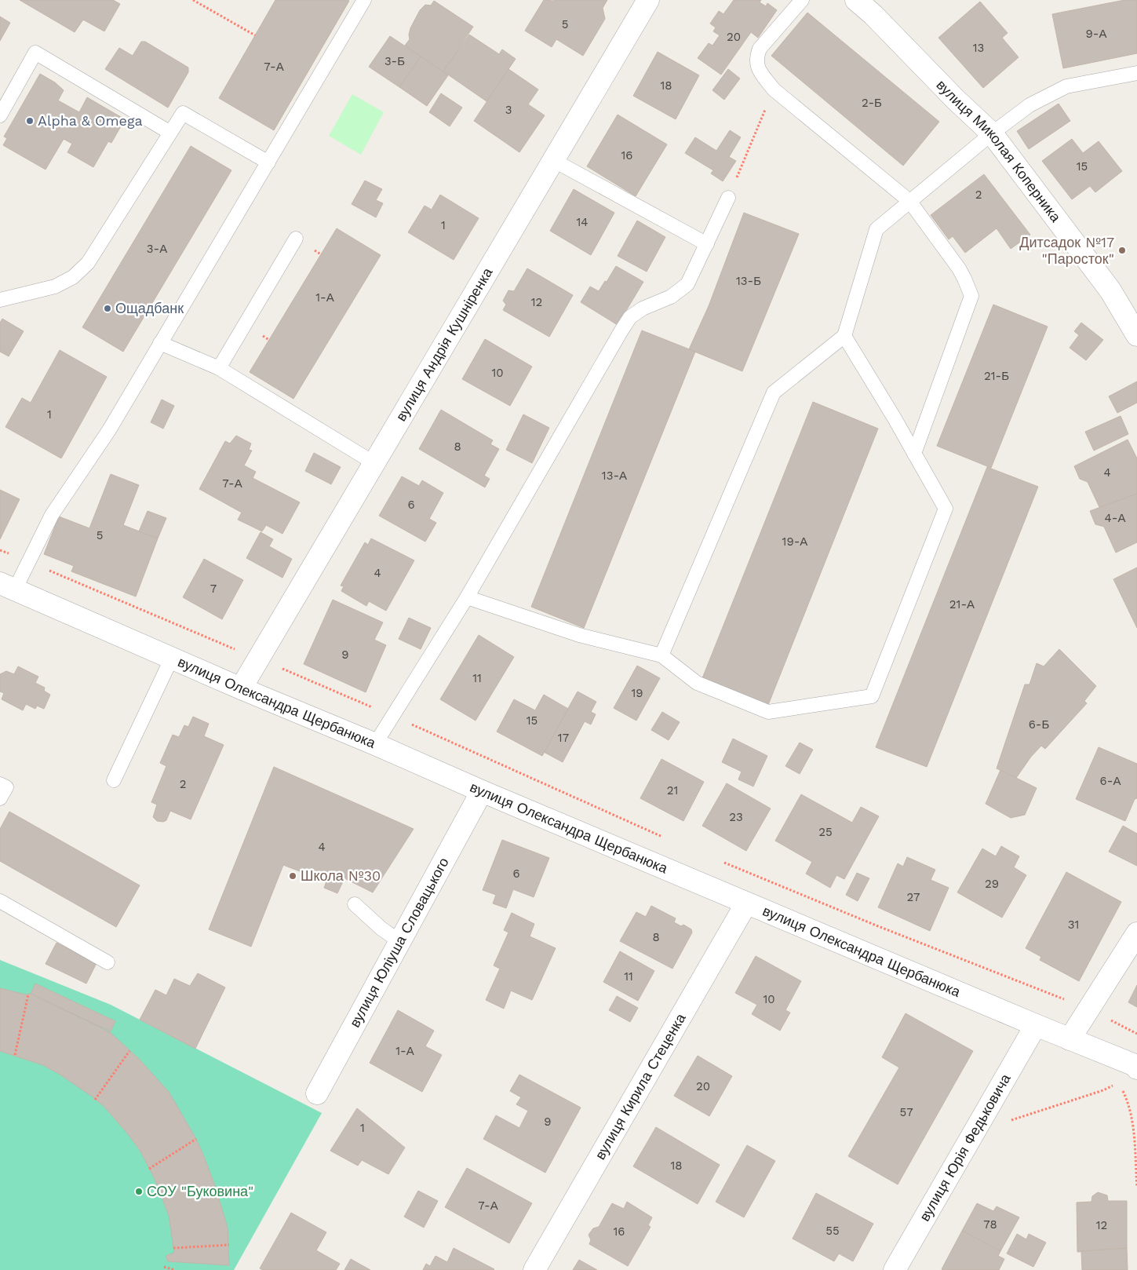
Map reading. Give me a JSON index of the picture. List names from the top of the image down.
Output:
{
  "streets": {
    "street": [
      "вулиця Миколая Коперника",
      "вулиця Андрія Кушніренка",
      "вулиця Олександра Щербанюка",
      "вулиця Юліуша Словацького",
      "вулиця Кирила Стеценка",
      "вулиця Юрія Федьковича"
    ]
  },
  "crossings": [
    ["вулиця Андрія Кушніренка", "вулиця Олександра Щербанюка"],
    ["вулиця Олександра Щербанюка", "вулиця Юліуша Словацького"],
    ["вулиця Олександра Щербанюка", "вулиця Кирила Стеценка"],
    ["вулиця Олександра Щербанюка", "вулиця Юрія Федьковича"]
  ],
  "places": [
    "Alpha & Omega",
    "Дитсадок №17 \"Паросток\"",
    "Ощадбанк",
    "Школа №30",
    "СОУ \"Буковина\""
  ],
  "house_numbers": [
    "5",
    "9-А",
    "20",
    "13",
    "3-Б",
    "7-А",
    "18",
    "2-Б",
    "3",
    "16",
    "15",
    "2",
    "14",
    "1",
    "3-А",
    "13-Б",
    "1-А",
    "12",
    "10",
    "21-Б",
    "1",
    "8",
    "4",
    "13-А",
    "7-А",
    "6",
    "4-А",
    "5",
    "19-А",
    "4",
    "7",
    "21-А",
    "9",
    "11",
    "19",
    "15",
    "6-Б",
    "17",
    "6-А",
    "2",
    "21",
    "23",
    "25",
    "4",
    "6",
    "29",
    "27",
    "31",
    "8",
    "11",
    "10",
    "1-А",
    "20",
    "57",
    "9",
    "1",
    "18",
    "7-А",
    "78",
    "12",
    "55",
    "16"
  ]
}
